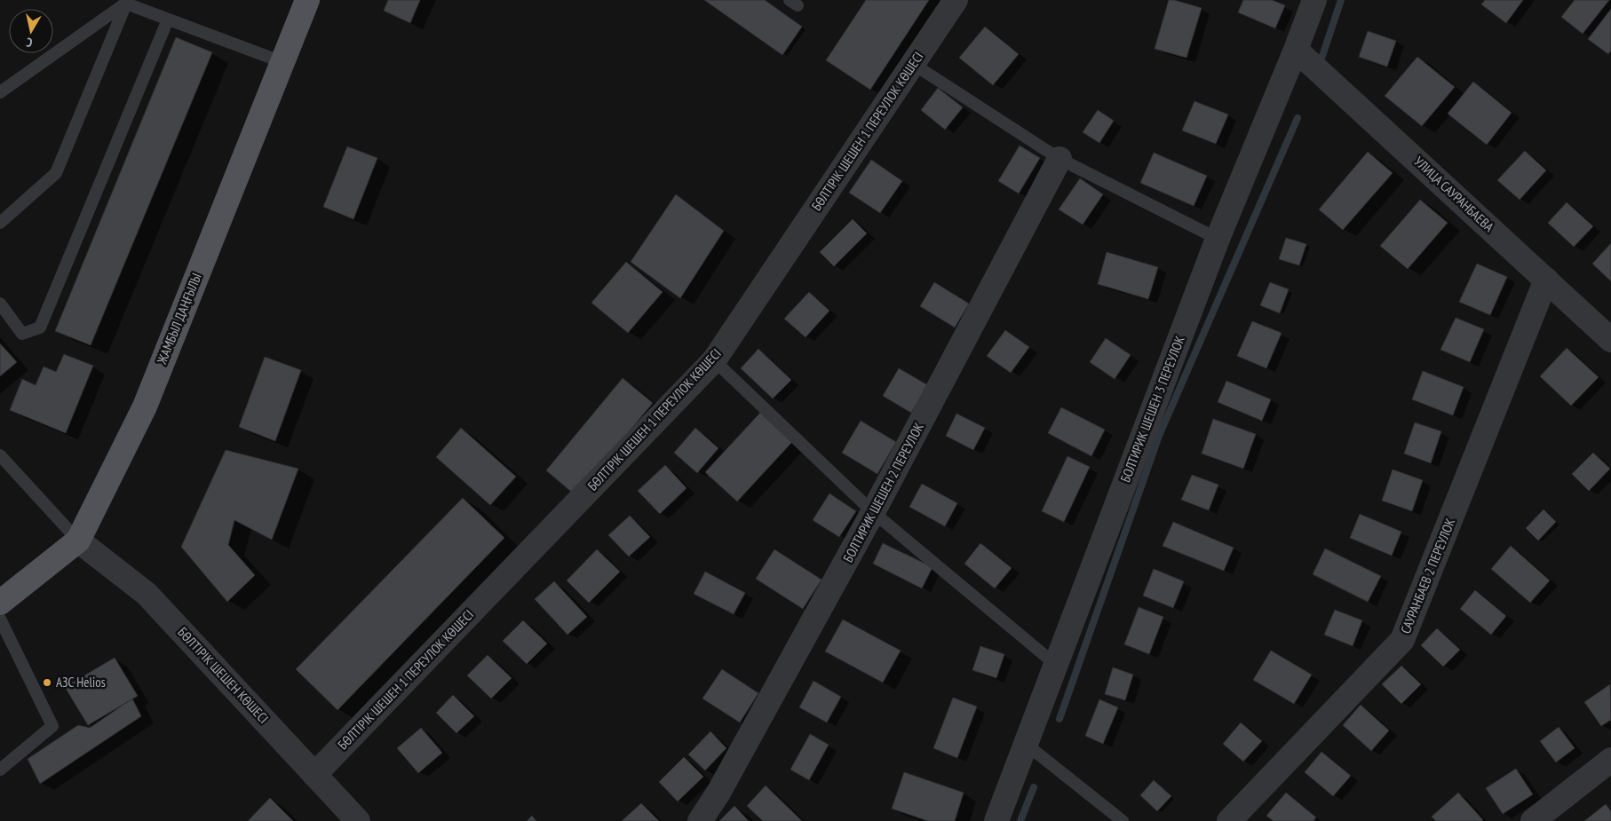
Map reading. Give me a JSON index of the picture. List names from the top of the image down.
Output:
{
  "streets": {
    "main road": ["ЖАМБЫЛ ДАҢҒЫЛЫ"],
    "street": [
      "БӨЛТІРІК ШЕШЕН 1 ПЕРЕУЛОК КӨШЕСІ",
      "УЛИЦА САУРАНБАЕВА",
      "БОЛТИРИК ШЕШЕН 3 ПЕРЕУЛОК",
      "БОЛТИРИК ШЕШЕН 2 ПЕРЕУЛОК",
      "САУРАНБАЕВ 2 ПЕРЕУЛОК",
      "БӨЛТІРІК ШЕШЕН КӨШЕСІ"
    ]
  },
  "crossings": [
    ["БӨЛТІРІК ШЕШЕН 1 ПЕРЕУЛОК КӨШЕСІ", "БӨЛТІРІК ШЕШЕН КӨШЕСІ"],
    ["УЛИЦА САУРАНБАЕВА", "БОЛТИРИК ШЕШЕН 3 ПЕРЕУЛОК"],
    ["УЛИЦА САУРАНБАЕВА", "САУРАНБАЕВ 2 ПЕРЕУЛОК"],
    ["ЖАМБЫЛ ДАҢҒЫЛЫ", "БӨЛТІРІК ШЕШЕН КӨШЕСІ"]
  ],
  "places": ["АЗС Helios"],
  "north": "bottom"
}
